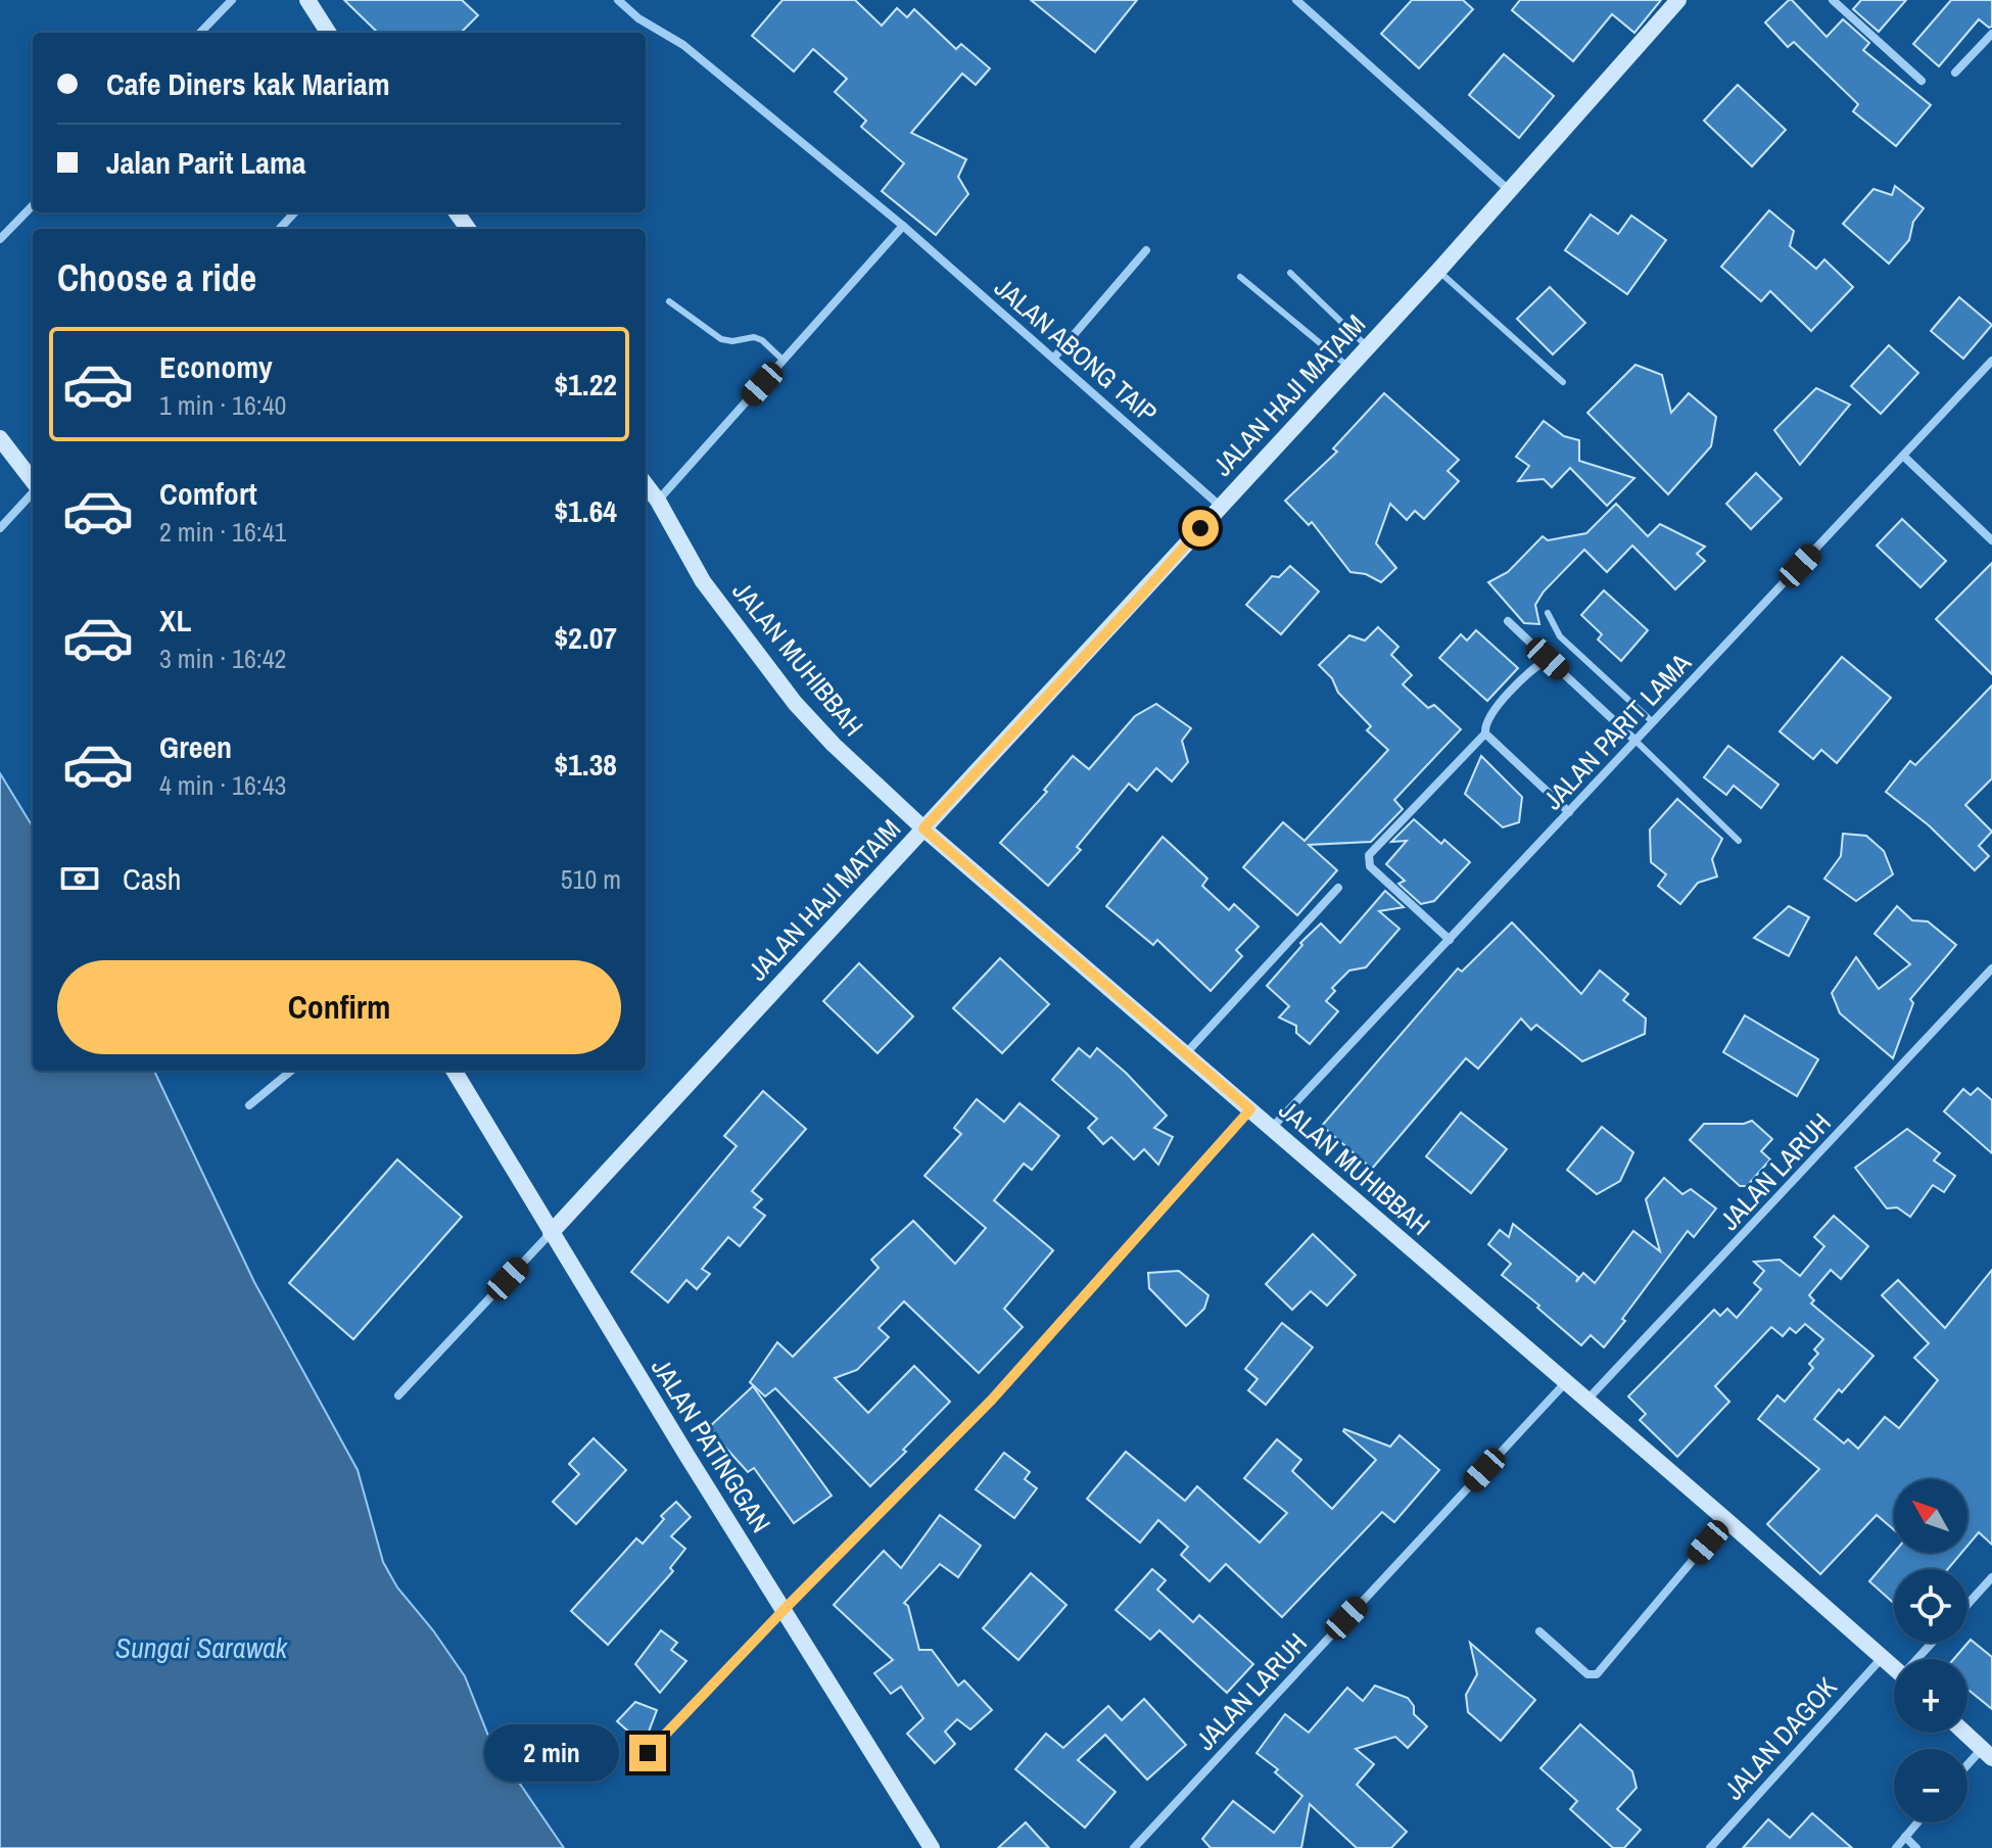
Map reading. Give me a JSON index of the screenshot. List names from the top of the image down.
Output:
{
  "streets": {
    "main road": ["JALAN HAJI MATAIM", "JALAN MUHIBBAH", "JALAN PATINGGAN"],
    "street": [
      "JALAN ABONG TAIP",
      "JALAN PARIT LAMA",
      "JALAN LARUH",
      "JALAN DAGOK"
    ]
  },
  "crossings": [
    ["JALAN ABONG TAIP", "JALAN HAJI MATAIM"],
    ["JALAN HAJI MATAIM", "JALAN MUHIBBAH"],
    ["JALAN HAJI MATAIM", "JALAN PATINGGAN"],
    ["JALAN MUHIBBAH", "JALAN PARIT LAMA"],
    ["JALAN MUHIBBAH", "JALAN LARUH"],
    ["JALAN MUHIBBAH", "JALAN DAGOK"]
  ],
  "water": ["Sungai Sarawak"],
  "north": "top left",
  "page": {
    "banner": ["Cafe Diners kak Mariam", "Jalan Parit Lama"],
    "heading": "Choose a ride",
    "list": [
      {
        "name": "Economy",
        "note": "1 min · 16:40",
        "value": "$1.22"
      },
      {
        "name": "Comfort",
        "note": "2 min · 16:41",
        "value": "$1.64"
      },
      {
        "name": "XL",
        "note": "3 min · 16:42",
        "value": "$2.07"
      },
      {
        "name": "Green",
        "note": "4 min · 16:43",
        "value": "$1.38"
      }
    ],
    "pay": ["Cash", "510 m"],
    "buttons": "Confirm",
    "map_buttons": ["+", "−"],
    "bubble": "2 min"
  }
}
